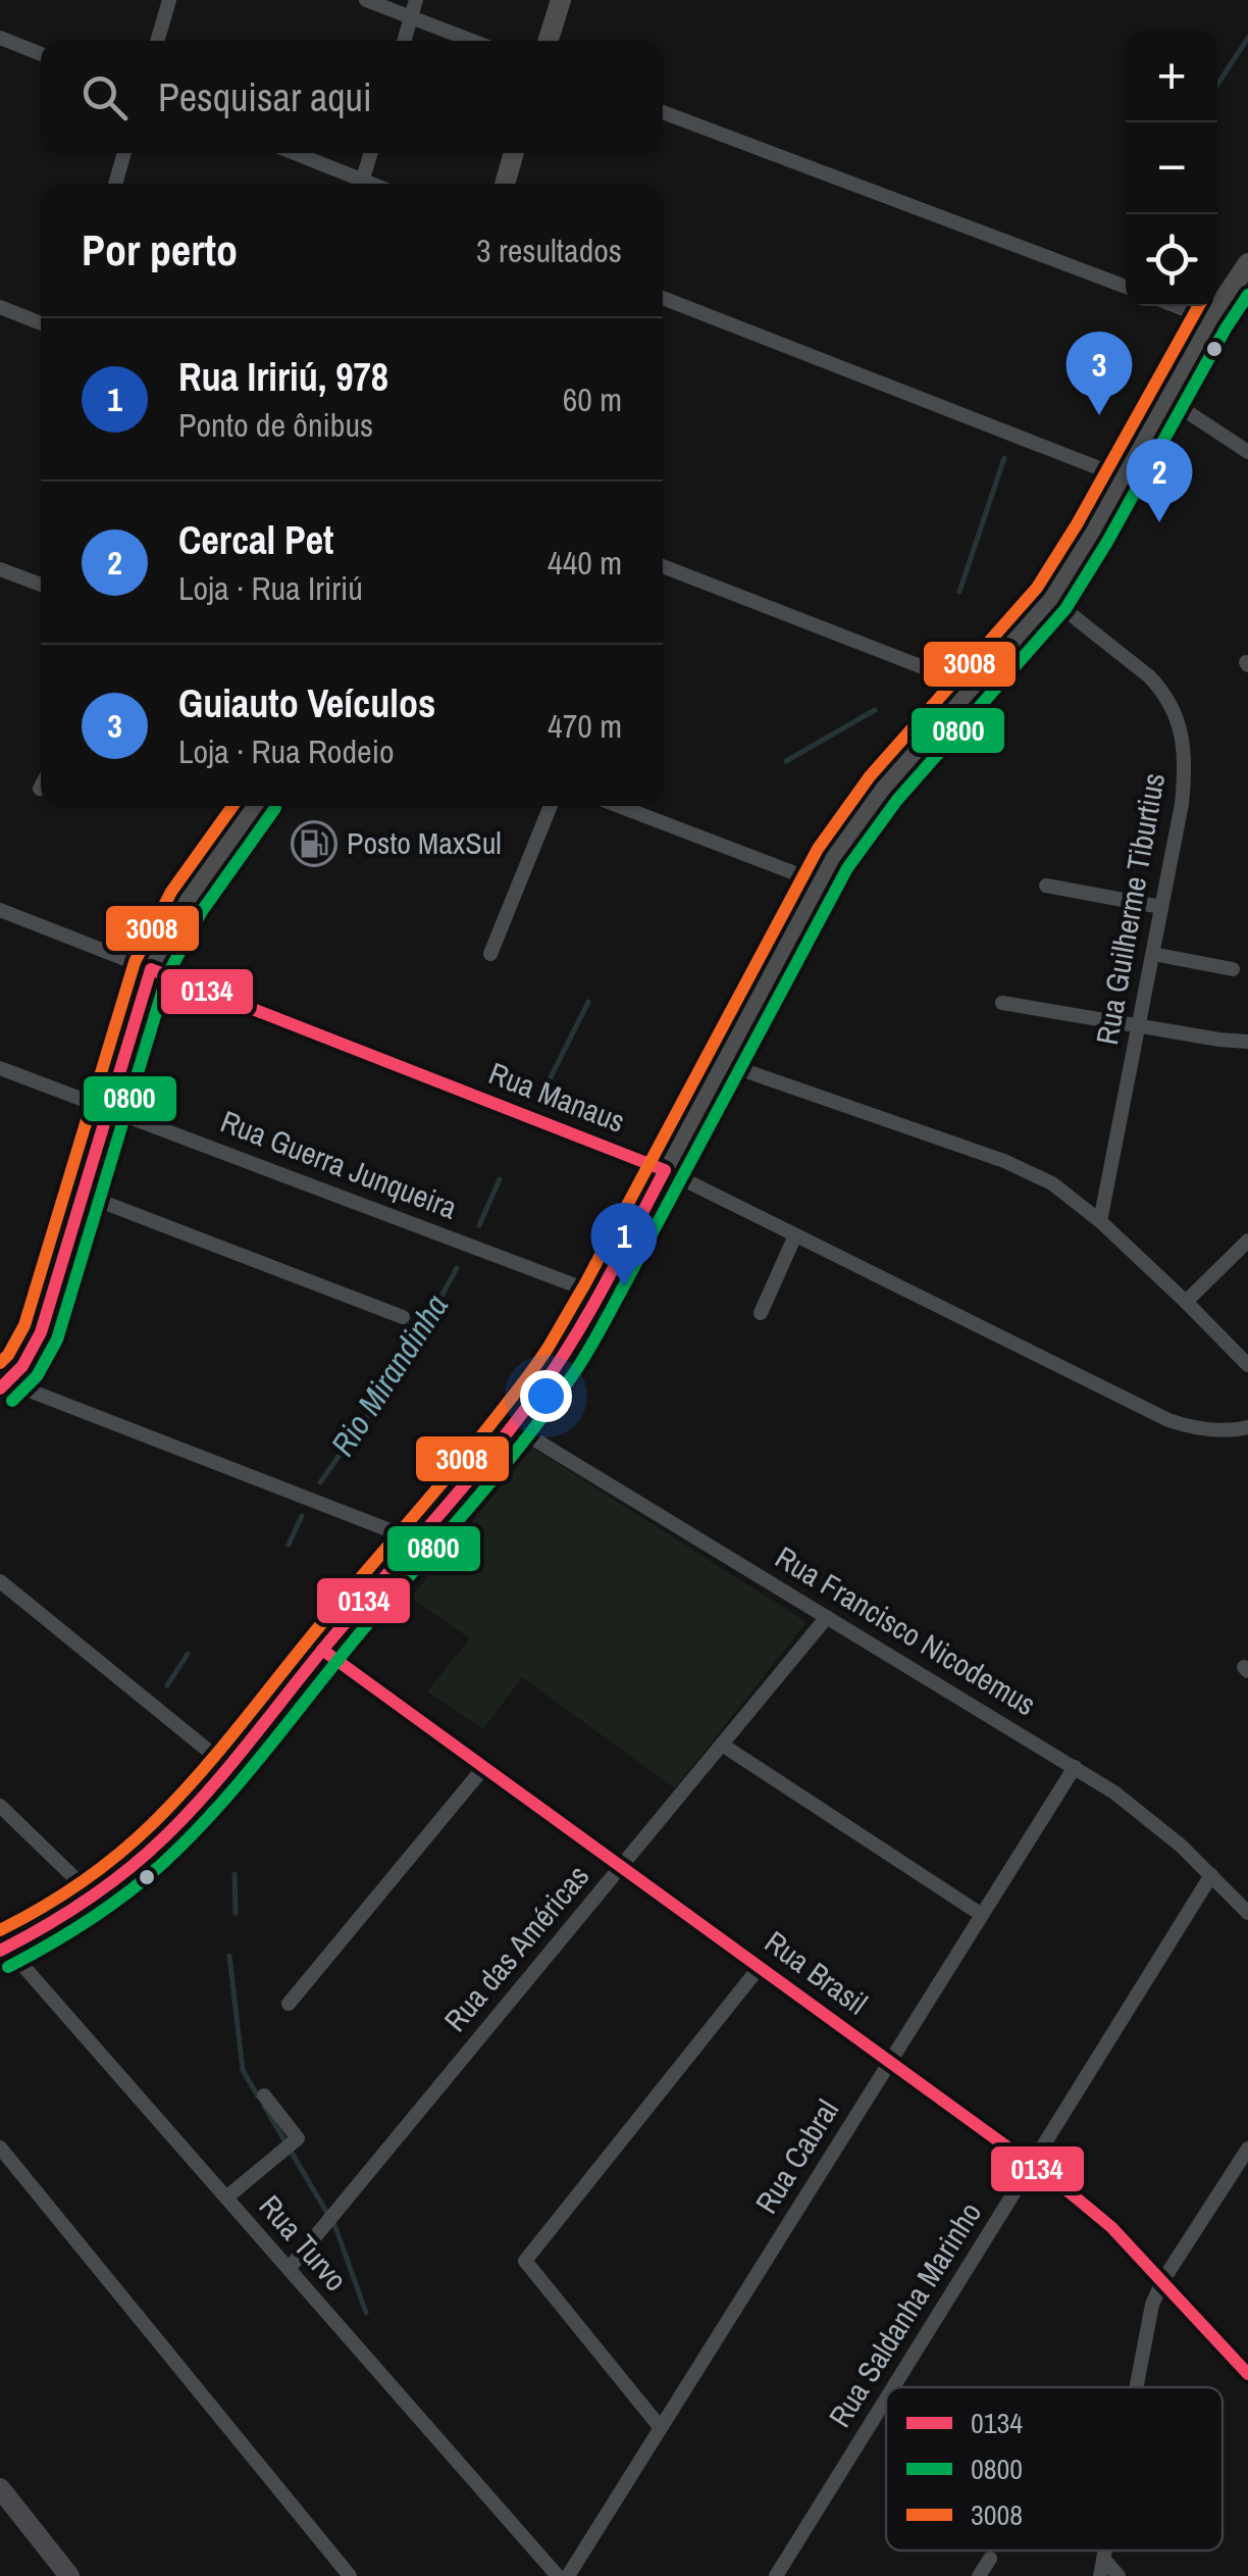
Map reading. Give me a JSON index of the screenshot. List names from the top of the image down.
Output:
{
  "streets": {
    "street": [
      "Rua Guilherme Tiburtius",
      "Rua Manaus",
      "Rua Guerra Junqueira",
      "Rua Francisco Nicodemus",
      "Rua das Américas",
      "Rua Brasil",
      "Rua Cabral",
      "Rua Turvo",
      "Rua Saldanha Marinho"
    ]
  },
  "crossings": [
    ["Rua Francisco Nicodemus", "Rua das Américas"],
    ["Rua Francisco Nicodemus", "Rua Cabral"],
    ["Rua Francisco Nicodemus", "Rua Saldanha Marinho"],
    ["Rua das Américas", "Rua Brasil"],
    ["Rua das Américas", "Rua Turvo"],
    ["Rua Brasil", "Rua Cabral"],
    ["Rua Brasil", "Rua Saldanha Marinho"]
  ],
  "water": ["Rio Mirandinha"],
  "places": {
    "fuel station": ["Posto MaxSul"]
  },
  "lines": ["transit line 0800", "transit line 3008", "transit line 0134"],
  "legend": ["0134", "0800", "3008"],
  "page": {
    "map_buttons": ["+", "−"],
    "search": "Pesquisar aqui",
    "heading": ["Por perto", "3 resultados"],
    "list": [
      {
        "mark": "1",
        "name": "Rua Iririú, 978",
        "note": "Ponto de ônibus",
        "value": "60 m"
      },
      {
        "mark": "2",
        "name": "Cercal Pet",
        "note": "Loja · Rua Iririú",
        "value": "440 m"
      },
      {
        "mark": "3",
        "name": "Guiauto Veículos",
        "note": "Loja · Rua Rodeio",
        "value": "470 m"
      }
    ],
    "pins": ["3", "2", "1"]
  }
}
